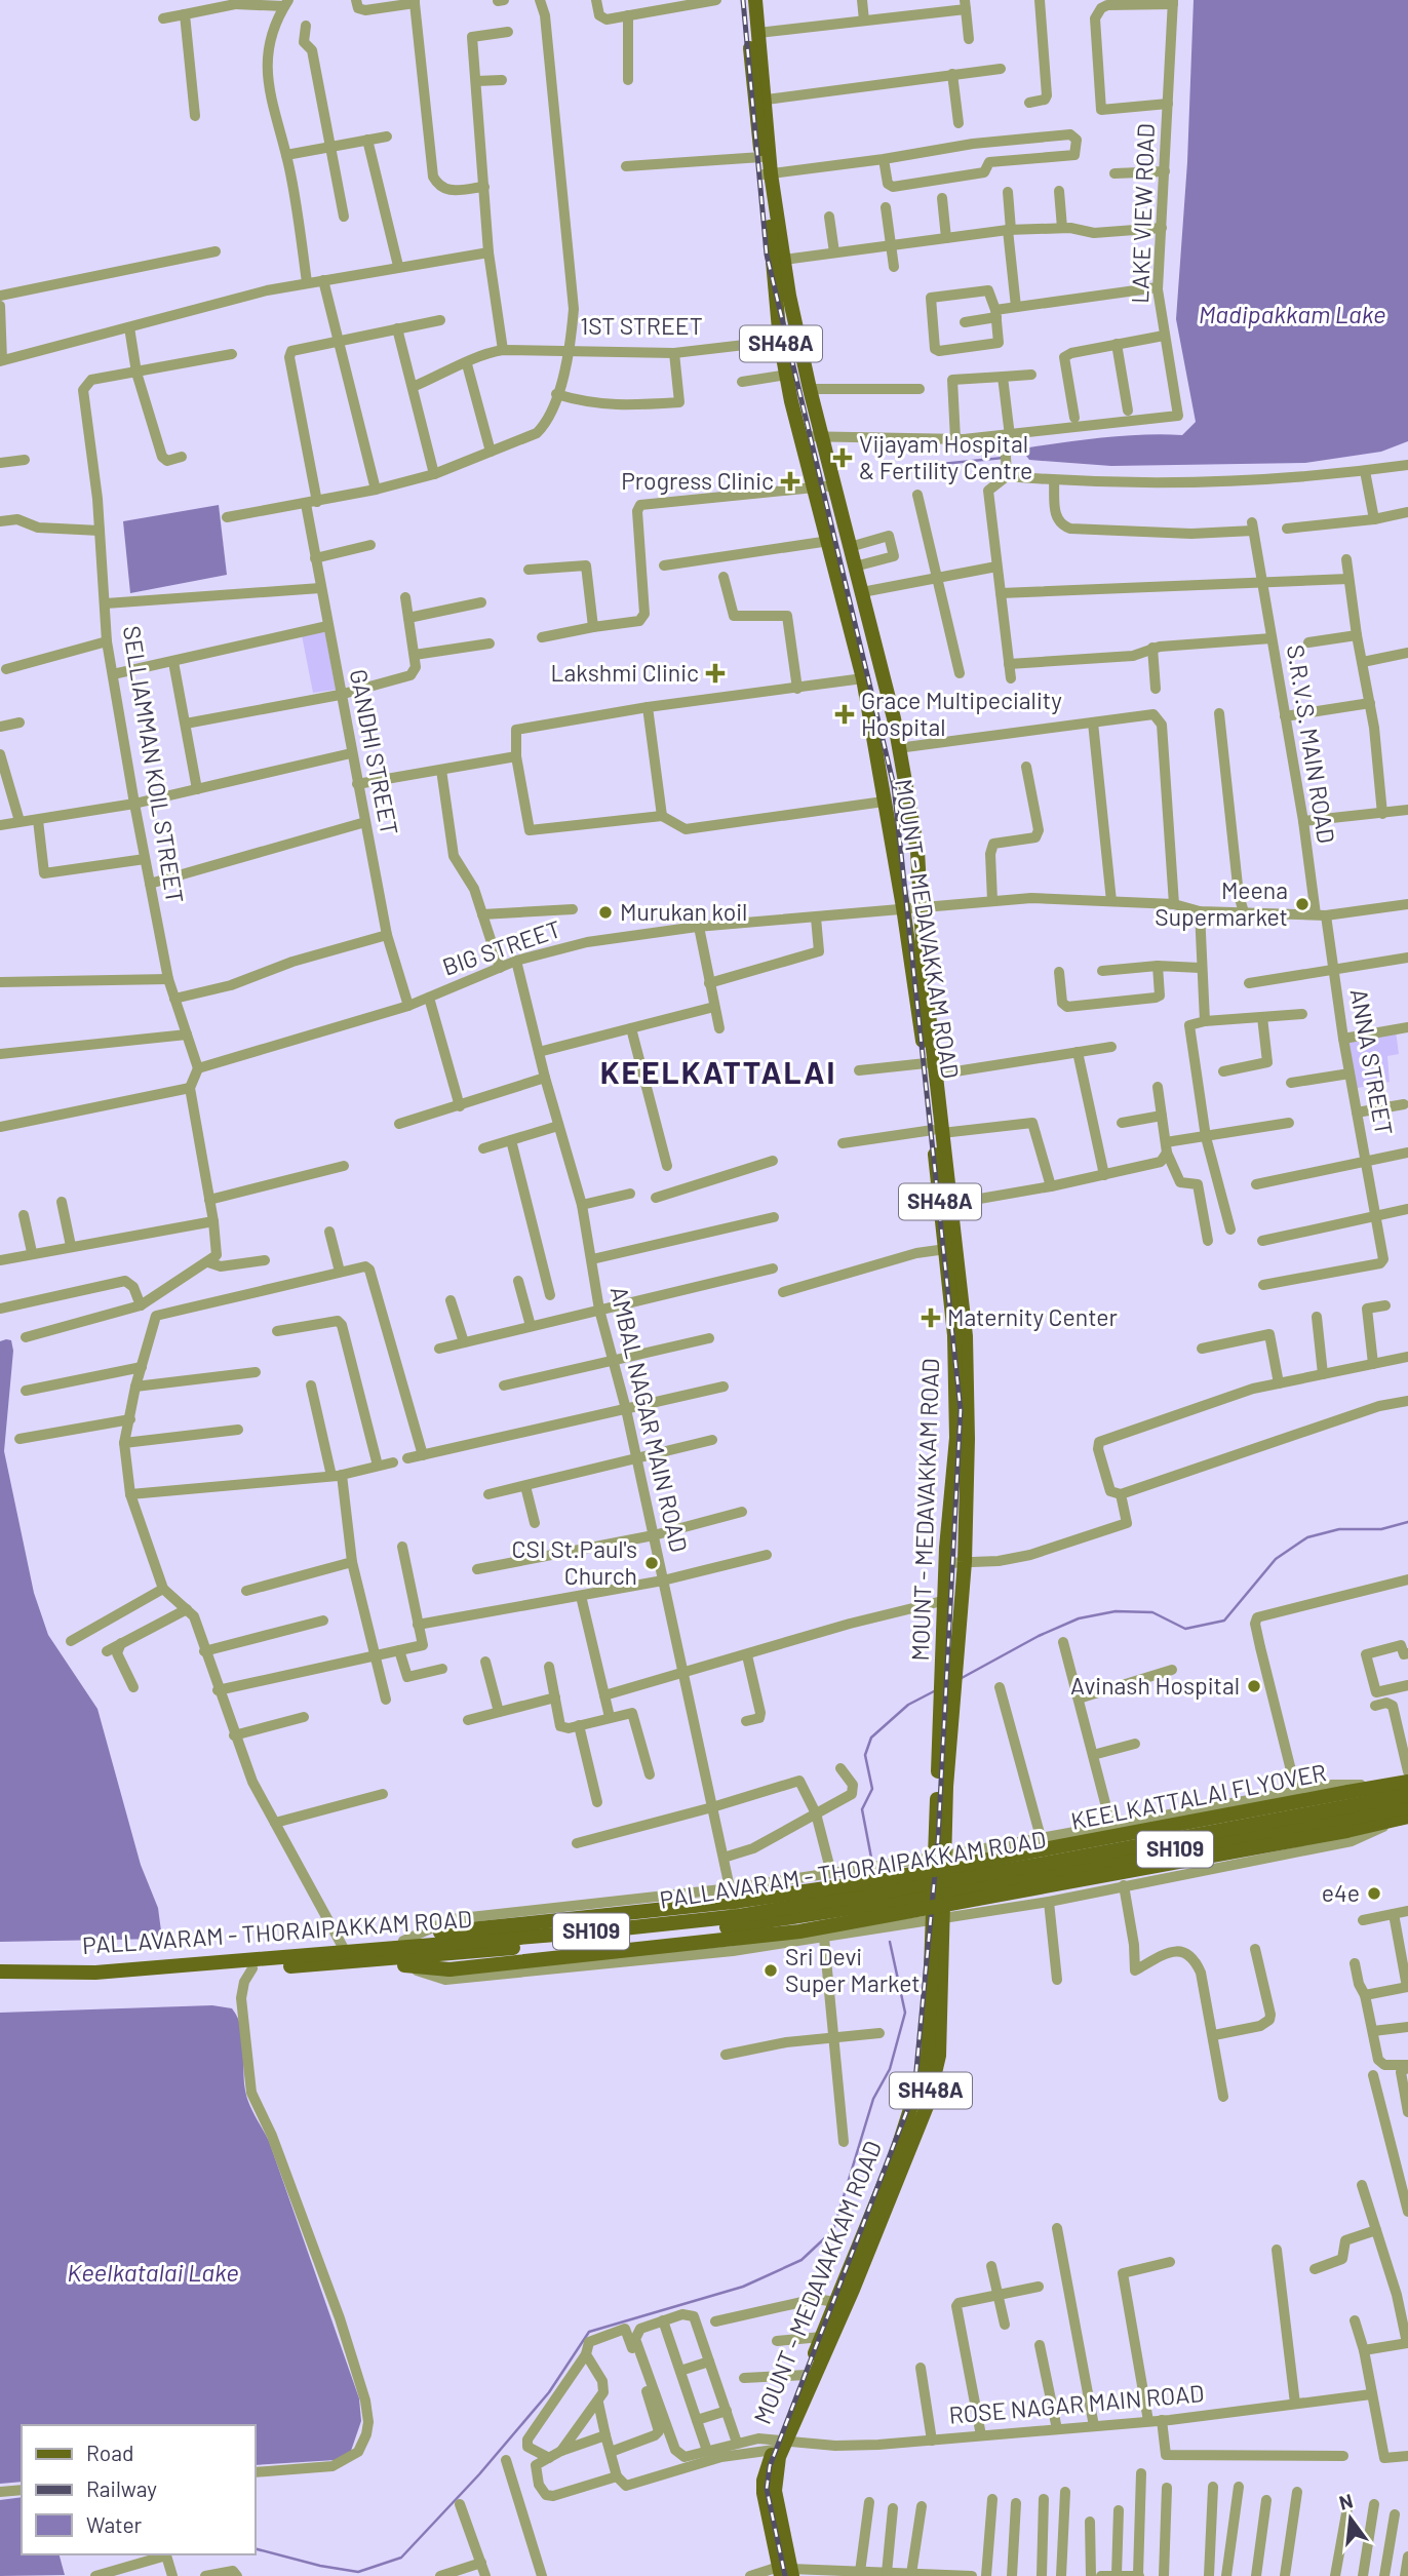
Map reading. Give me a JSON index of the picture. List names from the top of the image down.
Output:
{
  "streets": {
    "main road": [
      "SH48A",
      "MOUNT - MEDAVAKKAM ROAD",
      "KEELKATTALAI FLYOVER",
      "SH109",
      "PALLAVARAM - THORAIPAKKAM ROAD"
    ],
    "street": [
      "LAKE VIEW ROAD",
      "1ST STREET",
      "S.R.V.S. MAIN ROAD",
      "GANDHI STREET",
      "SELLIAMMAN KOIL STREET",
      "BIG STREET",
      "ANNA STREET",
      "AMBAL NAGAR MAIN ROAD",
      "ROSE NAGAR MAIN ROAD"
    ]
  },
  "crossings": [
    ["LAKE VIEW ROAD", "MOUNT - MEDAVAKKAM ROAD"],
    ["1ST STREET", "MOUNT - MEDAVAKKAM ROAD"],
    ["SH48A", "MOUNT - MEDAVAKKAM ROAD"],
    ["SH48A", "PALLAVARAM - THORAIPAKKAM ROAD"],
    ["SH48A", "ROSE NAGAR MAIN ROAD"],
    ["S.R.V.S. MAIN ROAD", "BIG STREET"],
    ["S.R.V.S. MAIN ROAD", "ANNA STREET"],
    ["GANDHI STREET", "BIG STREET"],
    ["MOUNT - MEDAVAKKAM ROAD", "BIG STREET"],
    ["MOUNT - MEDAVAKKAM ROAD", "ROSE NAGAR MAIN ROAD"],
    ["BIG STREET", "ANNA STREET"],
    ["BIG STREET", "AMBAL NAGAR MAIN ROAD"],
    ["AMBAL NAGAR MAIN ROAD", "PALLAVARAM - THORAIPAKKAM ROAD"],
    ["KEELKATTALAI FLYOVER", "PALLAVARAM - THORAIPAKKAM ROAD"]
  ],
  "districts": ["KEELKATTALAI"],
  "water": ["Madipakkam Lake", "Keelkatalai Lake"],
  "places": {
    "health": [
      "Vijayam Hospital & Fertility Centre",
      "Progress Clinic",
      "Lakshmi Clinic",
      "Grace Multipeciality Hospital",
      "Maternity Center"
    ],
    "other": [
      "Meena Supermarket",
      "Murukan koil",
      "CSI St.Paul's Church",
      "Avinash Hospital",
      "e4e",
      "Sri Devi Super Market"
    ]
  },
  "legend": ["Road", "Railway", "Water"],
  "north": "top"
}
